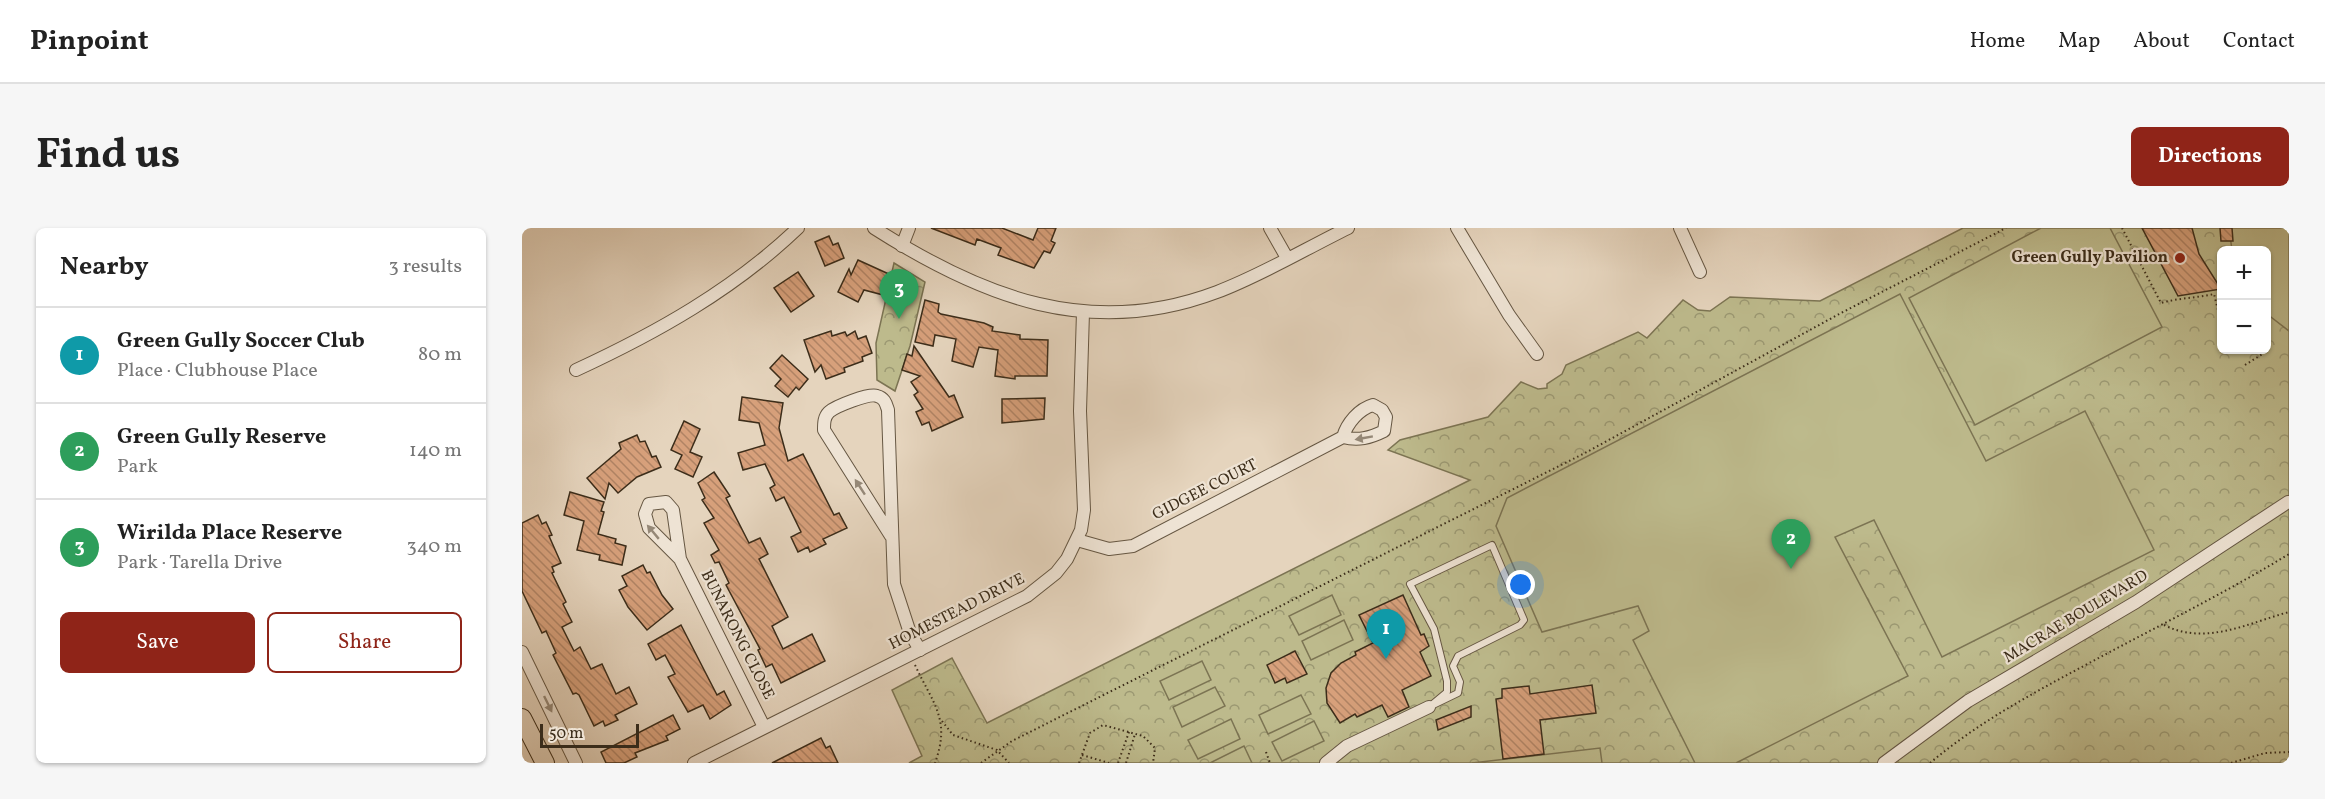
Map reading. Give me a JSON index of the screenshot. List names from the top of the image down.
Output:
{
  "streets": {
    "street": [
      "GIDGEE COURT",
      "HOMESTEAD DRIVE",
      "MACRAE BOULEVARD",
      "BUNARONG CLOSE"
    ]
  },
  "crossings": [
    ["GIDGEE COURT", "HOMESTEAD DRIVE"],
    ["HOMESTEAD DRIVE", "BUNARONG CLOSE"]
  ],
  "places": ["Green Gully Pavilion"],
  "scale_bar": "50 m",
  "page": {
    "header": "Pinpoint",
    "nav": [
      "Home",
      "Map",
      "About",
      "Contact"
    ],
    "title": "Find us",
    "buttons": [
      "Directions",
      ["Save", "Share"]
    ],
    "heading": ["Nearby", "3 results"],
    "map_buttons": ["+", "−"],
    "pins": ["3", "2", "1"],
    "list": [
      {
        "mark": "1",
        "name": "Green Gully Soccer Club",
        "note": "Place · Clubhouse Place",
        "value": "80 m"
      },
      {
        "mark": "2",
        "name": "Green Gully Reserve",
        "note": "Park",
        "value": "140 m"
      },
      {
        "mark": "3",
        "name": "Wirilda Place Reserve",
        "note": "Park · Tarella Drive",
        "value": "340 m"
      }
    ],
    "scale": "50 m"
  }
}
